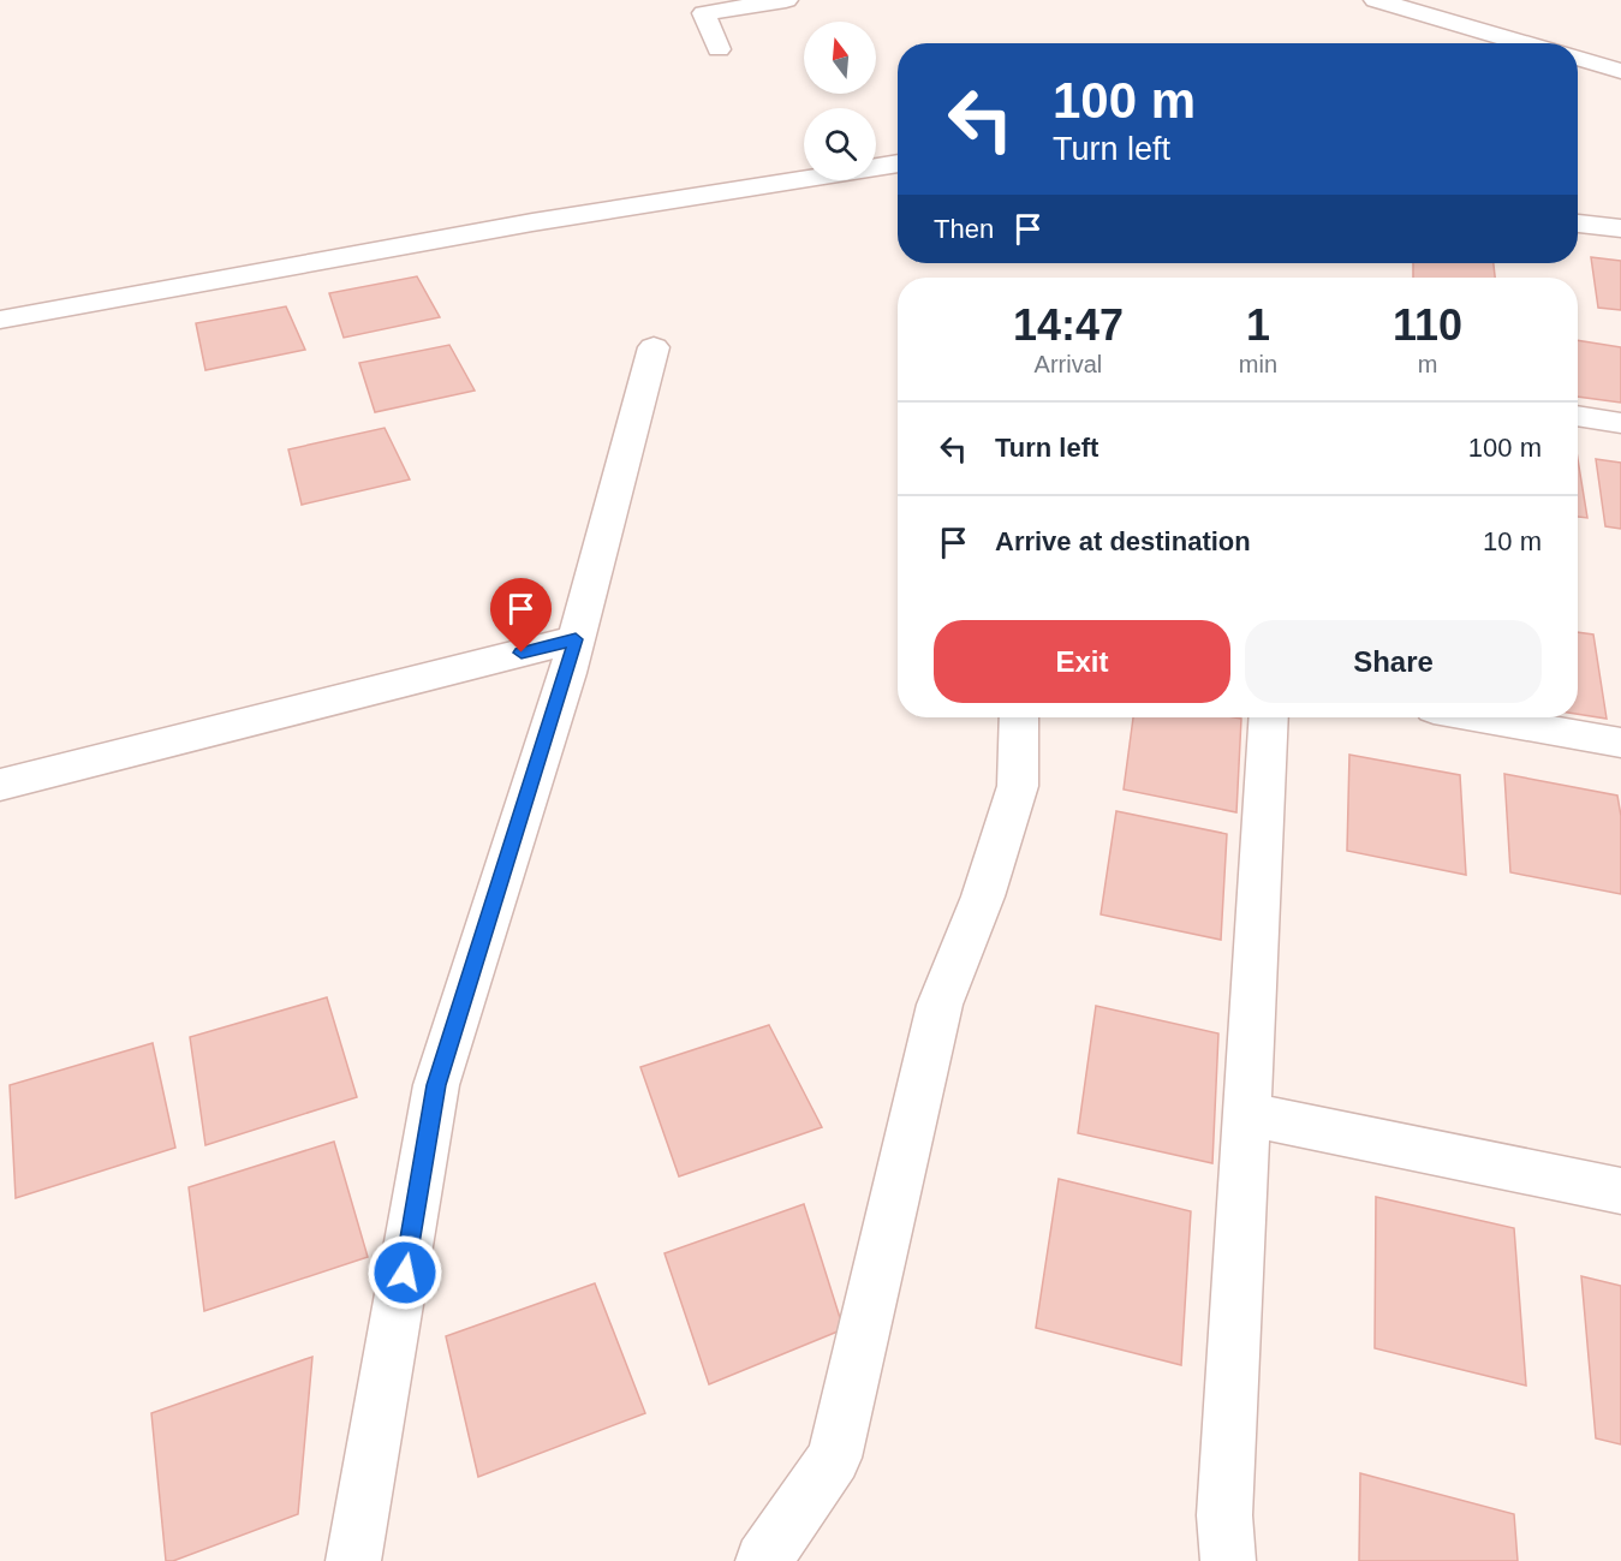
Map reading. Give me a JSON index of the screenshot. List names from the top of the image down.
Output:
{
  "north": "top",
  "page": {
    "turn": ["100 m", "Turn left"],
    "then": "Then",
    "eta": [
      "14:47",
      "Arrival",
      "1",
      "min",
      "110",
      "m"
    ],
    "list": [
      {
        "name": "Turn left",
        "value": "100 m"
      },
      {
        "name": "Arrive at destination",
        "value": "10 m"
      }
    ],
    "buttons": ["Exit", "Share"]
  }
}
